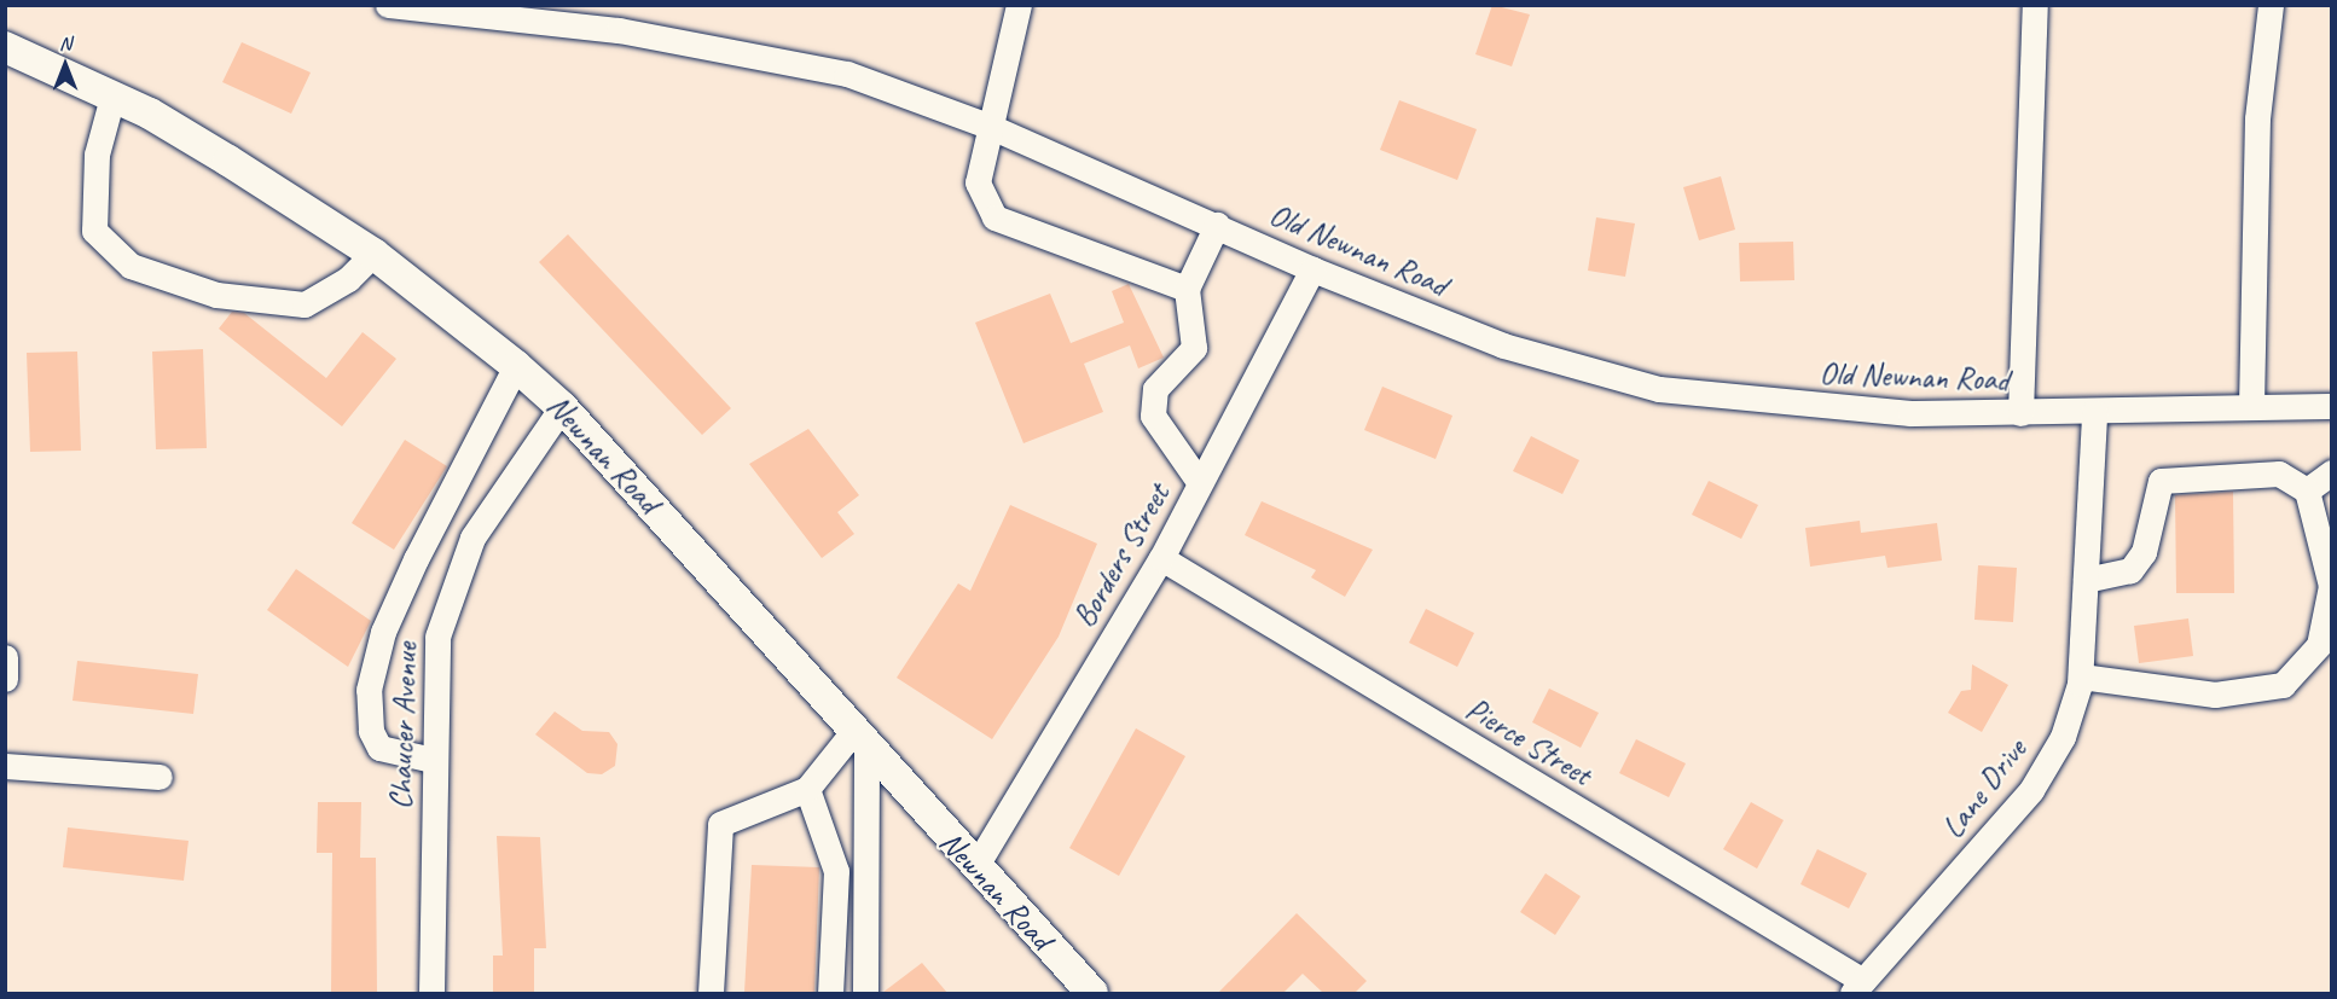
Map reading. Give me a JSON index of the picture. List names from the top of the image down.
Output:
{
  "streets": {
    "main road": ["Newnan Road"],
    "street": [
      "Old Newnan Road",
      "Borders Street",
      "Chaucer Avenue",
      "Pierce Street",
      "Lane Drive"
    ]
  },
  "crossings": [
    ["Old Newnan Road", "Borders Street"],
    ["Old Newnan Road", "Lane Drive"],
    ["Newnan Road", "Borders Street"],
    ["Newnan Road", "Chaucer Avenue"],
    ["Borders Street", "Pierce Street"],
    ["Pierce Street", "Lane Drive"]
  ],
  "north": "top"
}
